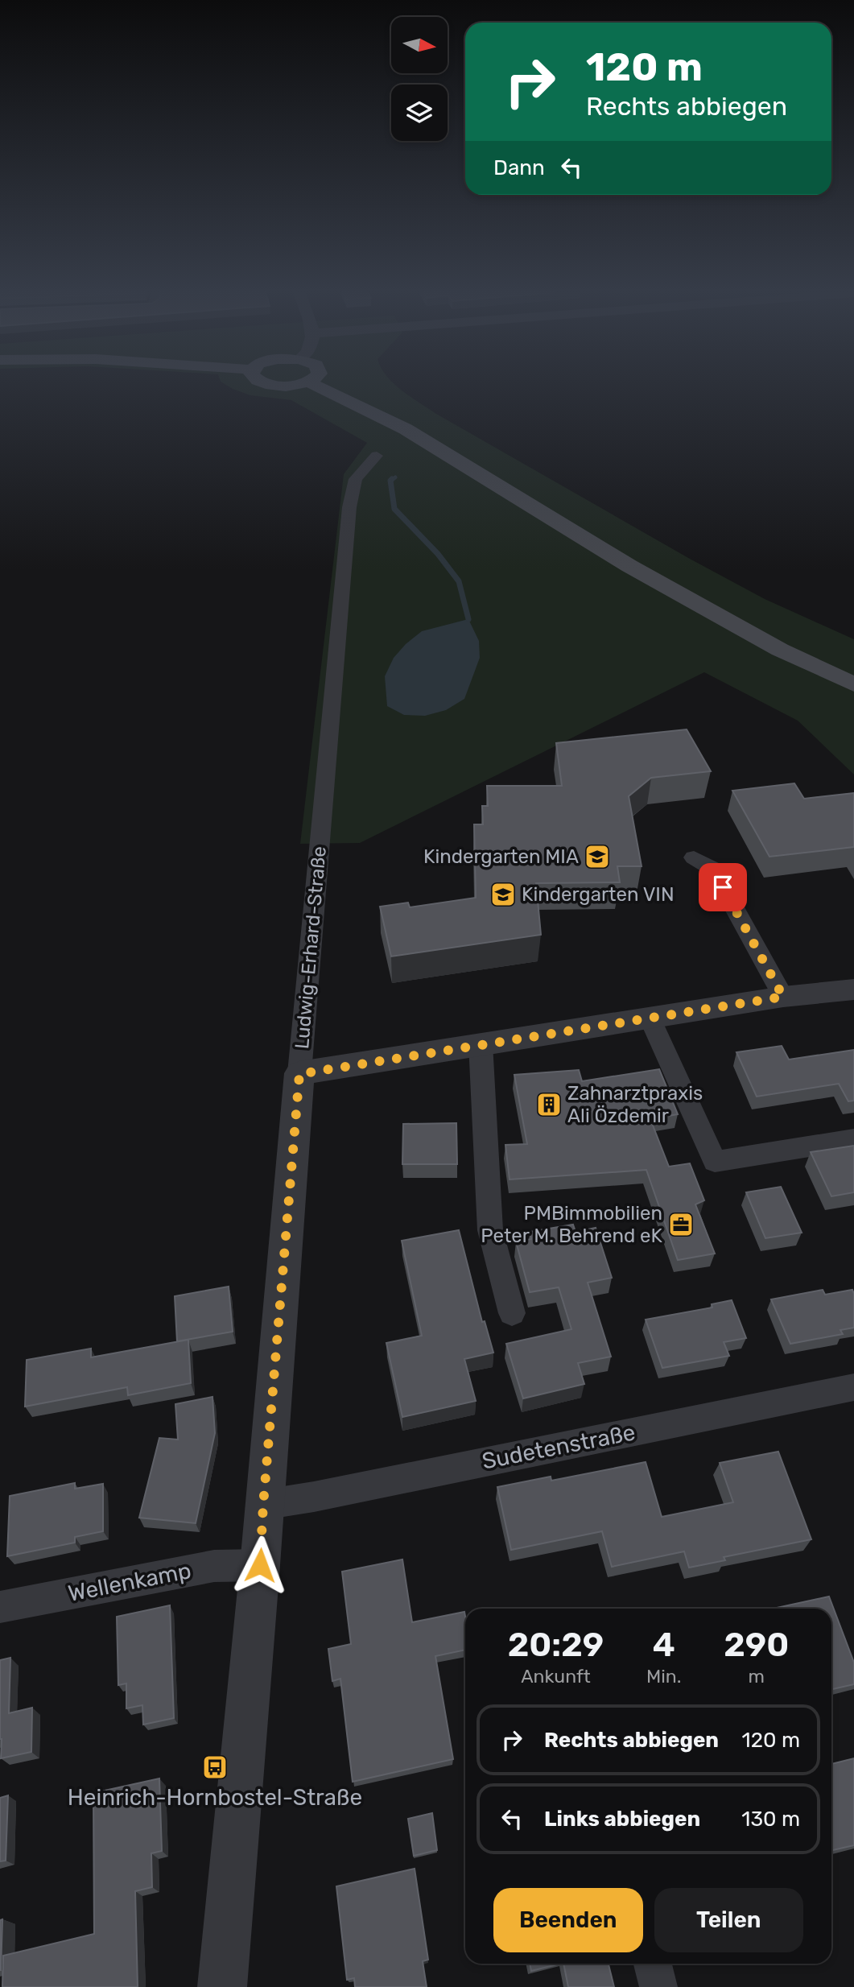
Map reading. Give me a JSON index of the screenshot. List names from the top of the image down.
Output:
{
  "streets": {
    "street": ["Ludwig-Erhard-Straße", "Sudetenstraße", "Wellenkamp"]
  },
  "crossings": [
    ["Ludwig-Erhard-Straße", "Sudetenstraße"],
    ["Ludwig-Erhard-Straße", "Wellenkamp"]
  ],
  "places": {
    "school or university": ["Kindergarten MIA", "Kindergarten VIN"],
    "building": ["Zahnarztpraxis Ali Özdemir"],
    "office": ["PMBimmobilien Peter M. Behrend eK"],
    "bus stop": ["Heinrich-Hornbostel-Straße"]
  },
  "north": "right",
  "page": {
    "turn": ["120 m", "Rechts abbiegen"],
    "then": "Dann",
    "eta": [
      "20:29",
      "Ankunft",
      "4",
      "Min.",
      "290",
      "m"
    ],
    "list": [
      {
        "name": "Rechts abbiegen",
        "value": "120 m"
      },
      {
        "name": "Links abbiegen",
        "value": "130 m"
      }
    ],
    "buttons": ["Beenden", "Teilen"]
  }
}
